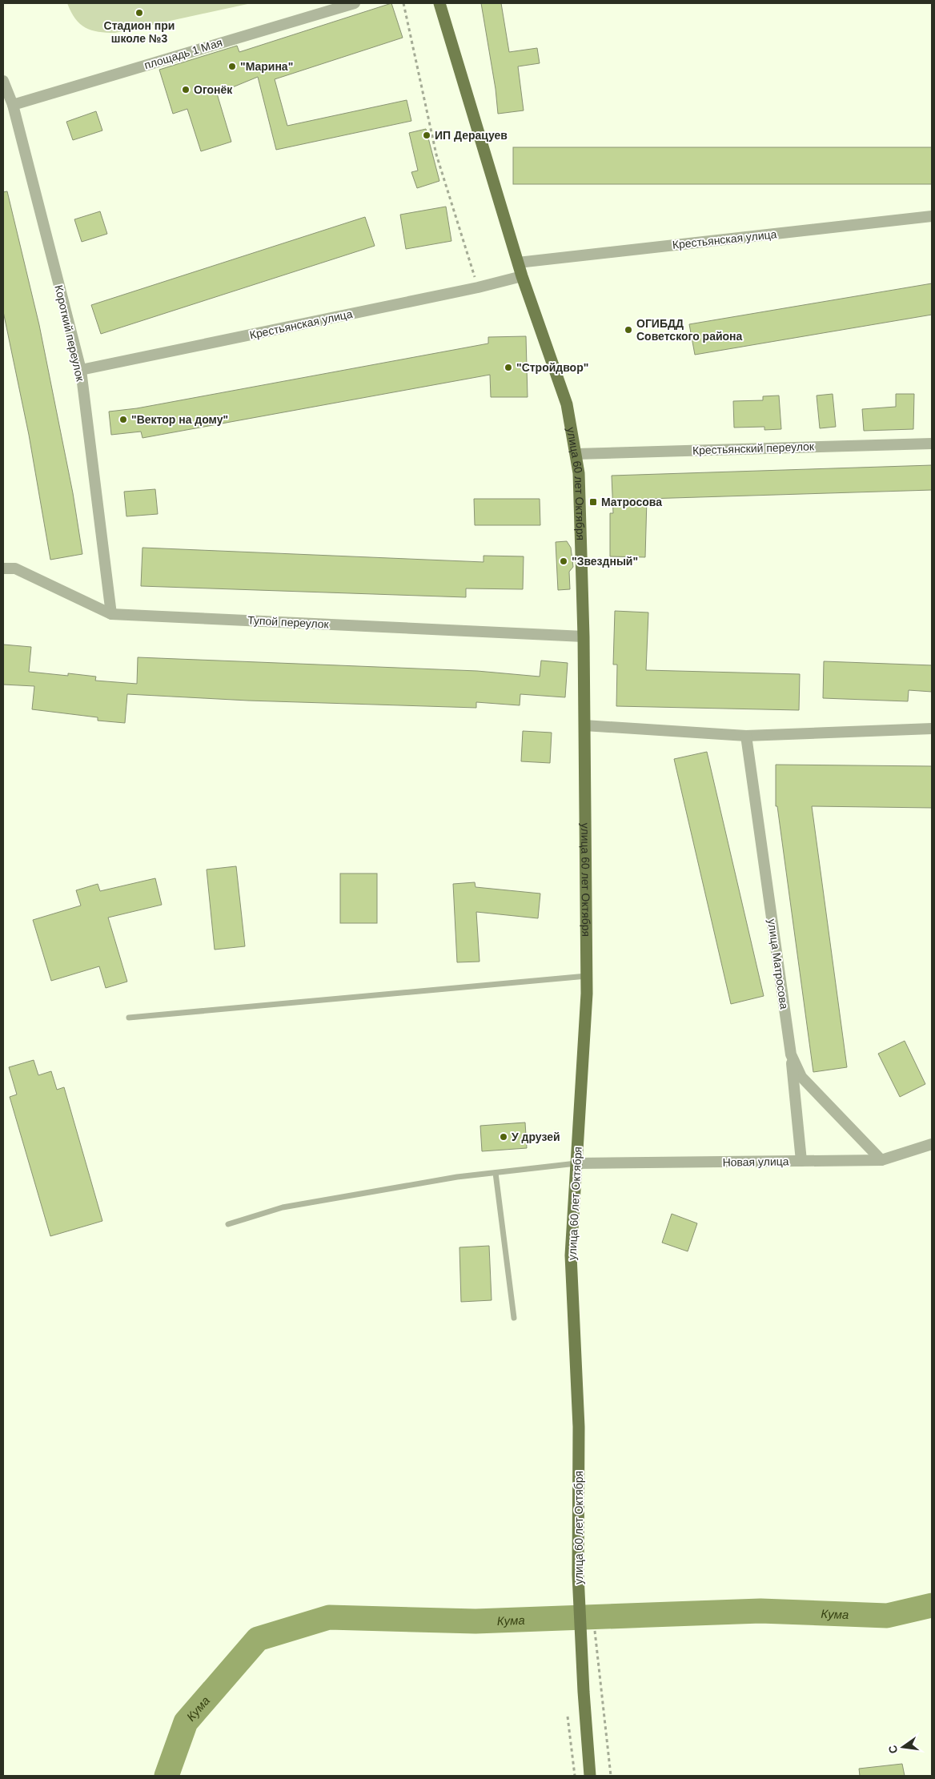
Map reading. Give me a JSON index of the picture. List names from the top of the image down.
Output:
{
  "streets": {
    "main road": ["улица 60 лет Октября"],
    "street": [
      "площадь 1 Мая",
      "Крестьянская улица",
      "Короткий переулок",
      "Крестьянский переулок",
      "Тупой переулок",
      "улица Матросова",
      "Новая улица"
    ]
  },
  "crossings": [
    ["площадь 1 Мая", "Короткий переулок"],
    ["Крестьянская улица", "Короткий переулок"],
    ["Крестьянская улица", "улица 60 лет Октября"],
    ["Короткий переулок", "Тупой переулок"],
    ["Крестьянский переулок", "улица 60 лет Октября"],
    ["улица 60 лет Октября", "Тупой переулок"],
    ["улица 60 лет Октября", "Новая улица"],
    ["улица Матросова", "Новая улица"]
  ],
  "water": ["Кума"],
  "places": {
    "other": [
      "Стадион при школе №3",
      "\"Марина\"",
      "Огонёк",
      "ИП Дерацуев",
      "ОГИБДД Советского района",
      "\"Стройдвор\"",
      "\"Вектор на дому\"",
      "\"Звездный\"",
      "У друзей"
    ],
    "transit": ["Матросова"]
  },
  "north": "left"
}
